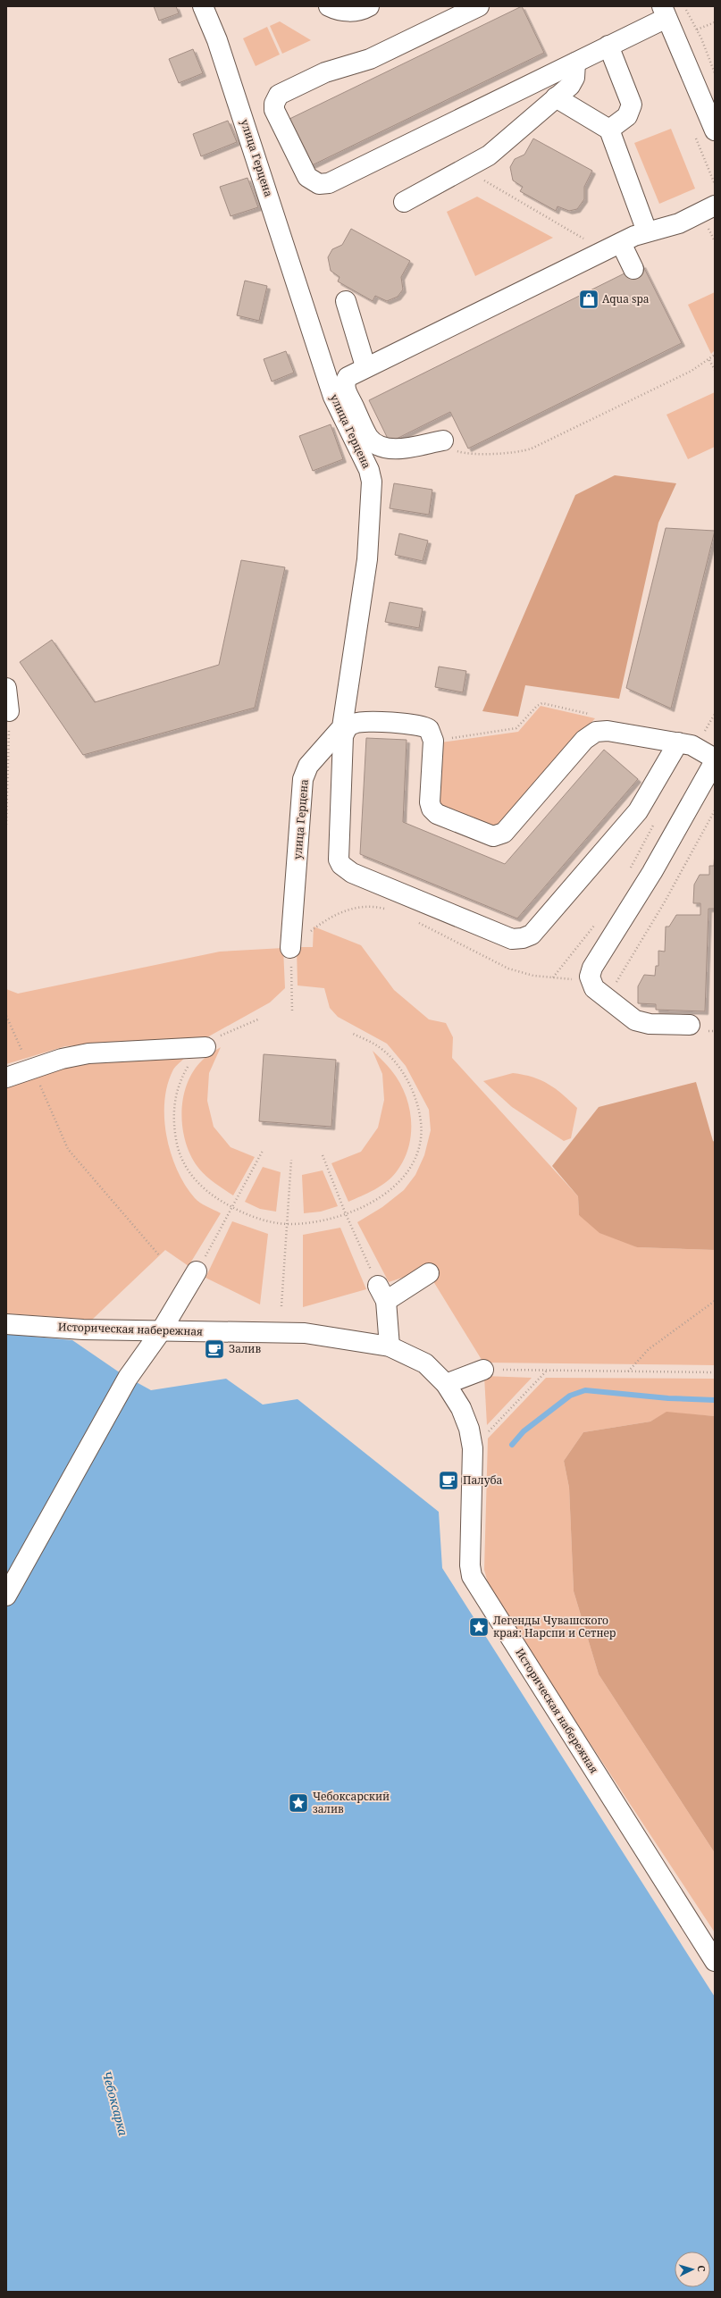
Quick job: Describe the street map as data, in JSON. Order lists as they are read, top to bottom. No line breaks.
{"streets":{"street":["улица Герцена","Историческая набережная"]},"water":["Чебоксарка"],"places":{"shop":["Aqua spa"],"cafe":["Залив","Палуба"],"place":["Легенды Чувашского края: Нарспи и Сетнер","Чебоксарский залив"]},"north":"right"}
